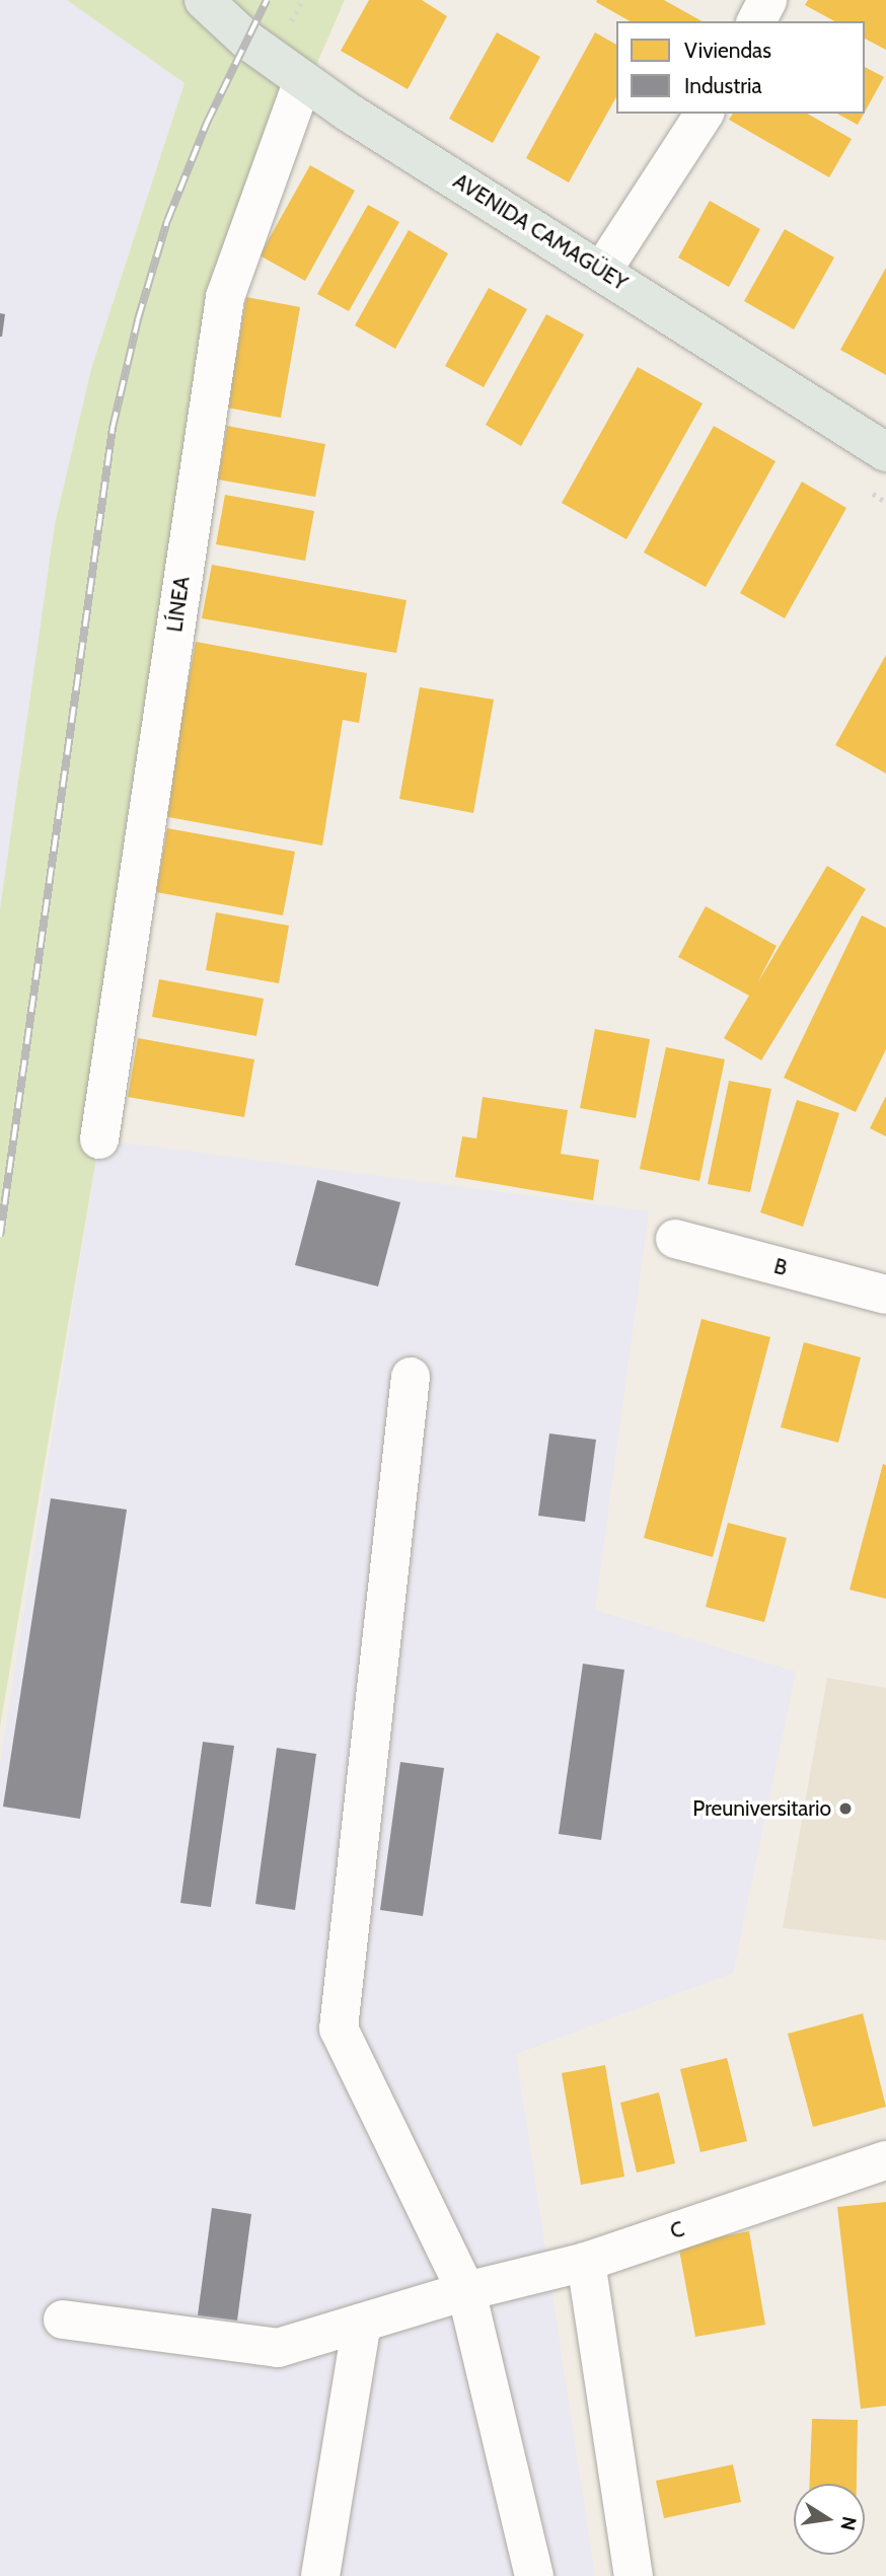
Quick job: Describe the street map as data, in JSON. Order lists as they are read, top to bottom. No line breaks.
{"streets":{"main road":["AVENIDA CAMAGÜEY"],"street":["LÍNEA","B","C"]},"crossings":[["AVENIDA CAMAGÜEY","LÍNEA"]],"places":["Preuniversitario"],"legend":["Viviendas","Industria"],"north":"right"}
